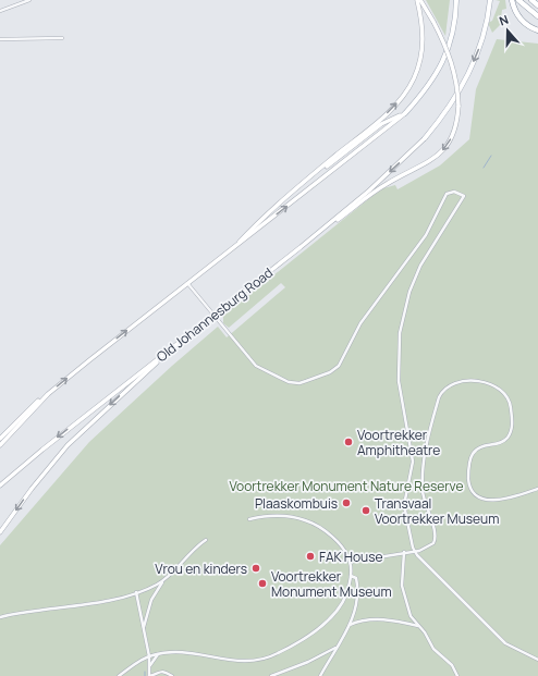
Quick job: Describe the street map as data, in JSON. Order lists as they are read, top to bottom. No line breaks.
{"streets":{"main road":["Old Johannesburg Road"]},"parks":["Voortrekker Monument Nature Reserve"],"places":["Voortrekker Amphitheatre","Plaaskombuis","Transvaal Voortrekker Museum","FAK House","Vrou en kinders","Voortrekker Monument Museum"],"north":"top"}
